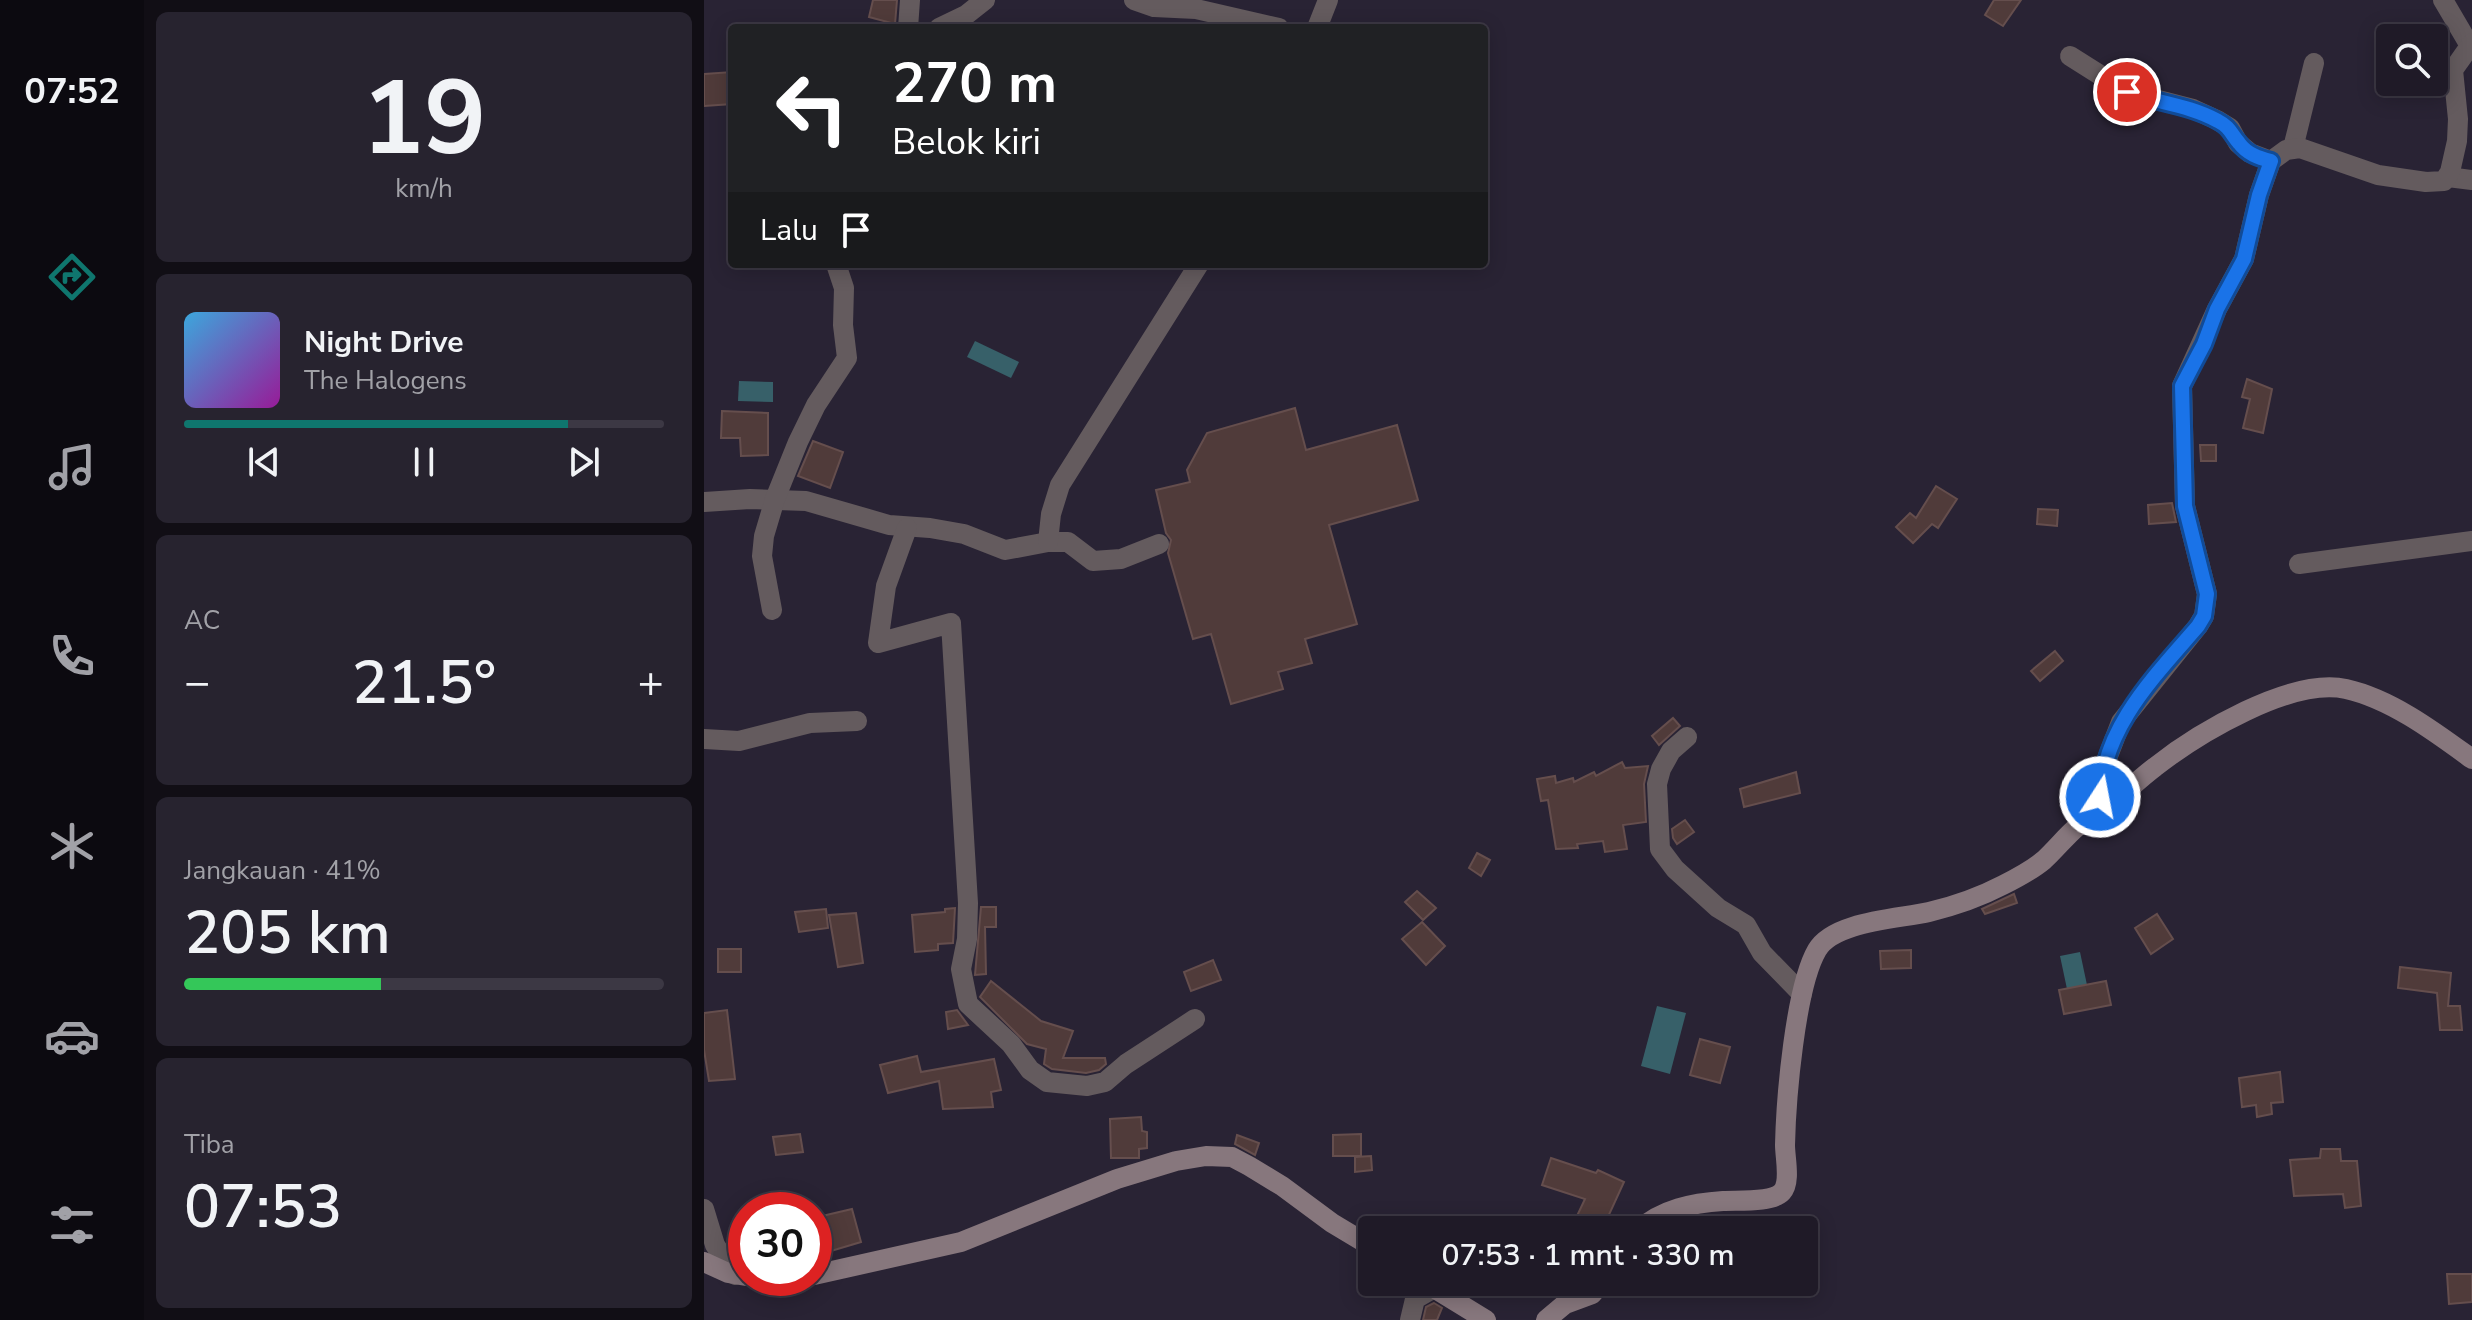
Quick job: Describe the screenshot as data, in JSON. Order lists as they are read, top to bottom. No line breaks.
{"page":{"tabs":"07:52","tile":[["19","km/h"],"AC",["Jangkauan · 41%","205 km"],["Tiba","07:53"]],"turn":["270 m","Belok kiri"],"then":"Lalu","song":["Night Drive","The Halogens"],"heat":["−","21.5°","+"],"limit":"30","trip":"07:53 · 1 mnt · 330 m"}}
